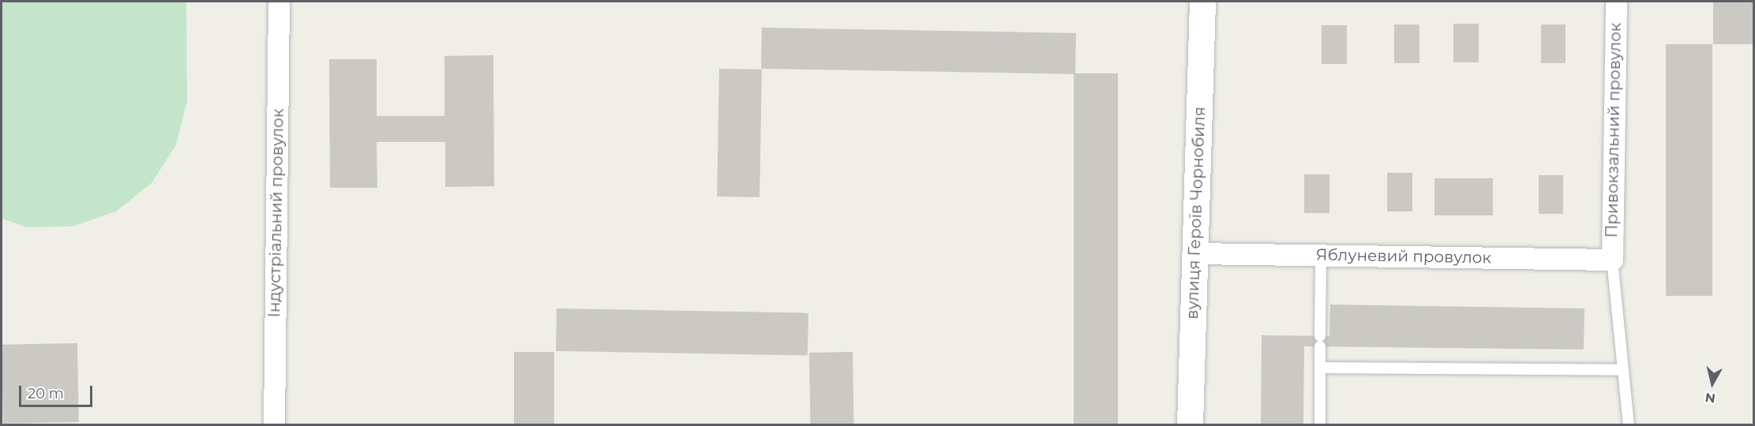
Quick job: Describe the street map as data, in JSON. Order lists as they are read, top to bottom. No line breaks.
{"streets":{"street":["Привокзальний провулок","Індустріальний провулок","вулиця Героїв Чорнобиля","Яблуневий провулок"]},"crossings":[["Привокзальний провулок","Яблуневий провулок"],["вулиця Героїв Чорнобиля","Яблуневий провулок"]],"scale_bar":"20 m","north":"bottom"}
